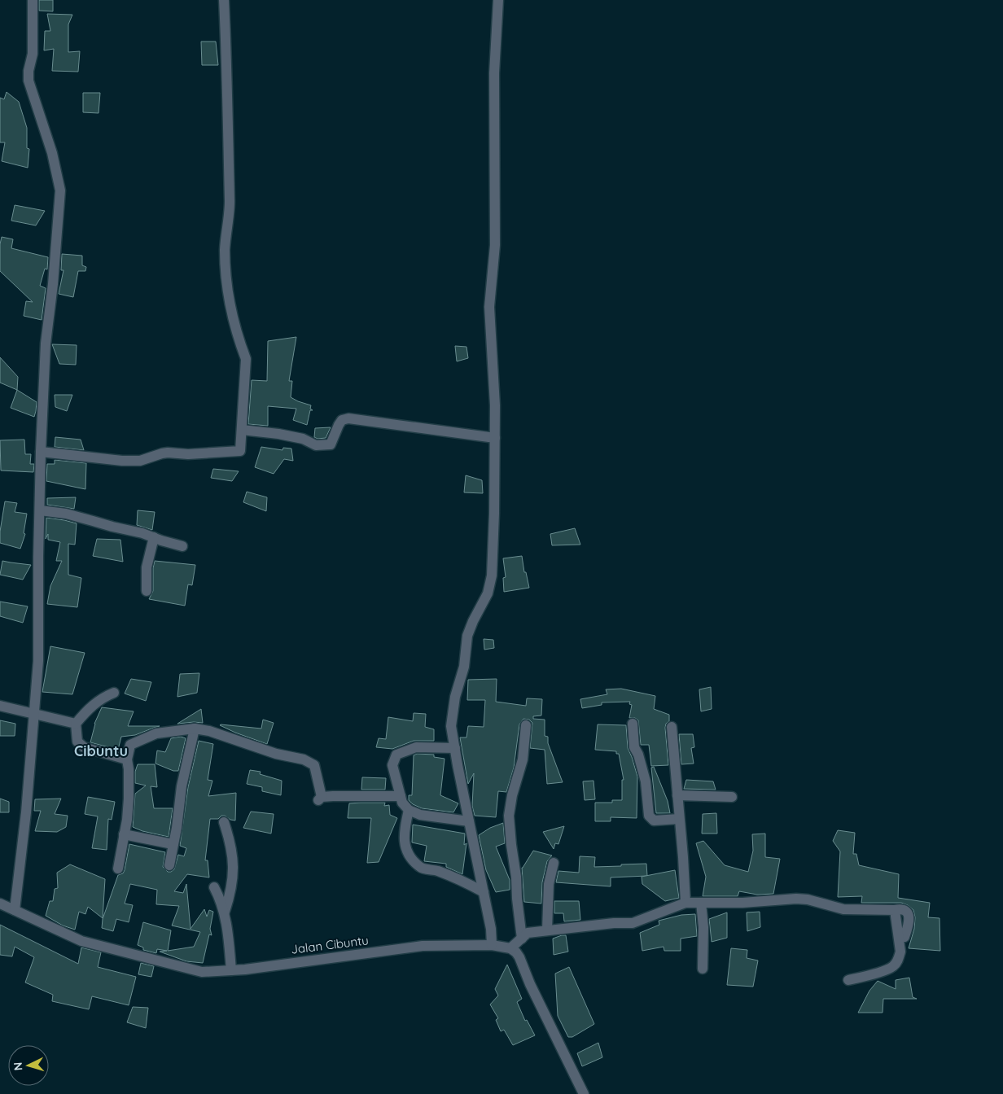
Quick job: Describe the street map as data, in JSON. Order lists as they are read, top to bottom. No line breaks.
{"streets":{"street":["Jalan Cibuntu"]},"districts":["Cibuntu"],"north":"left"}
